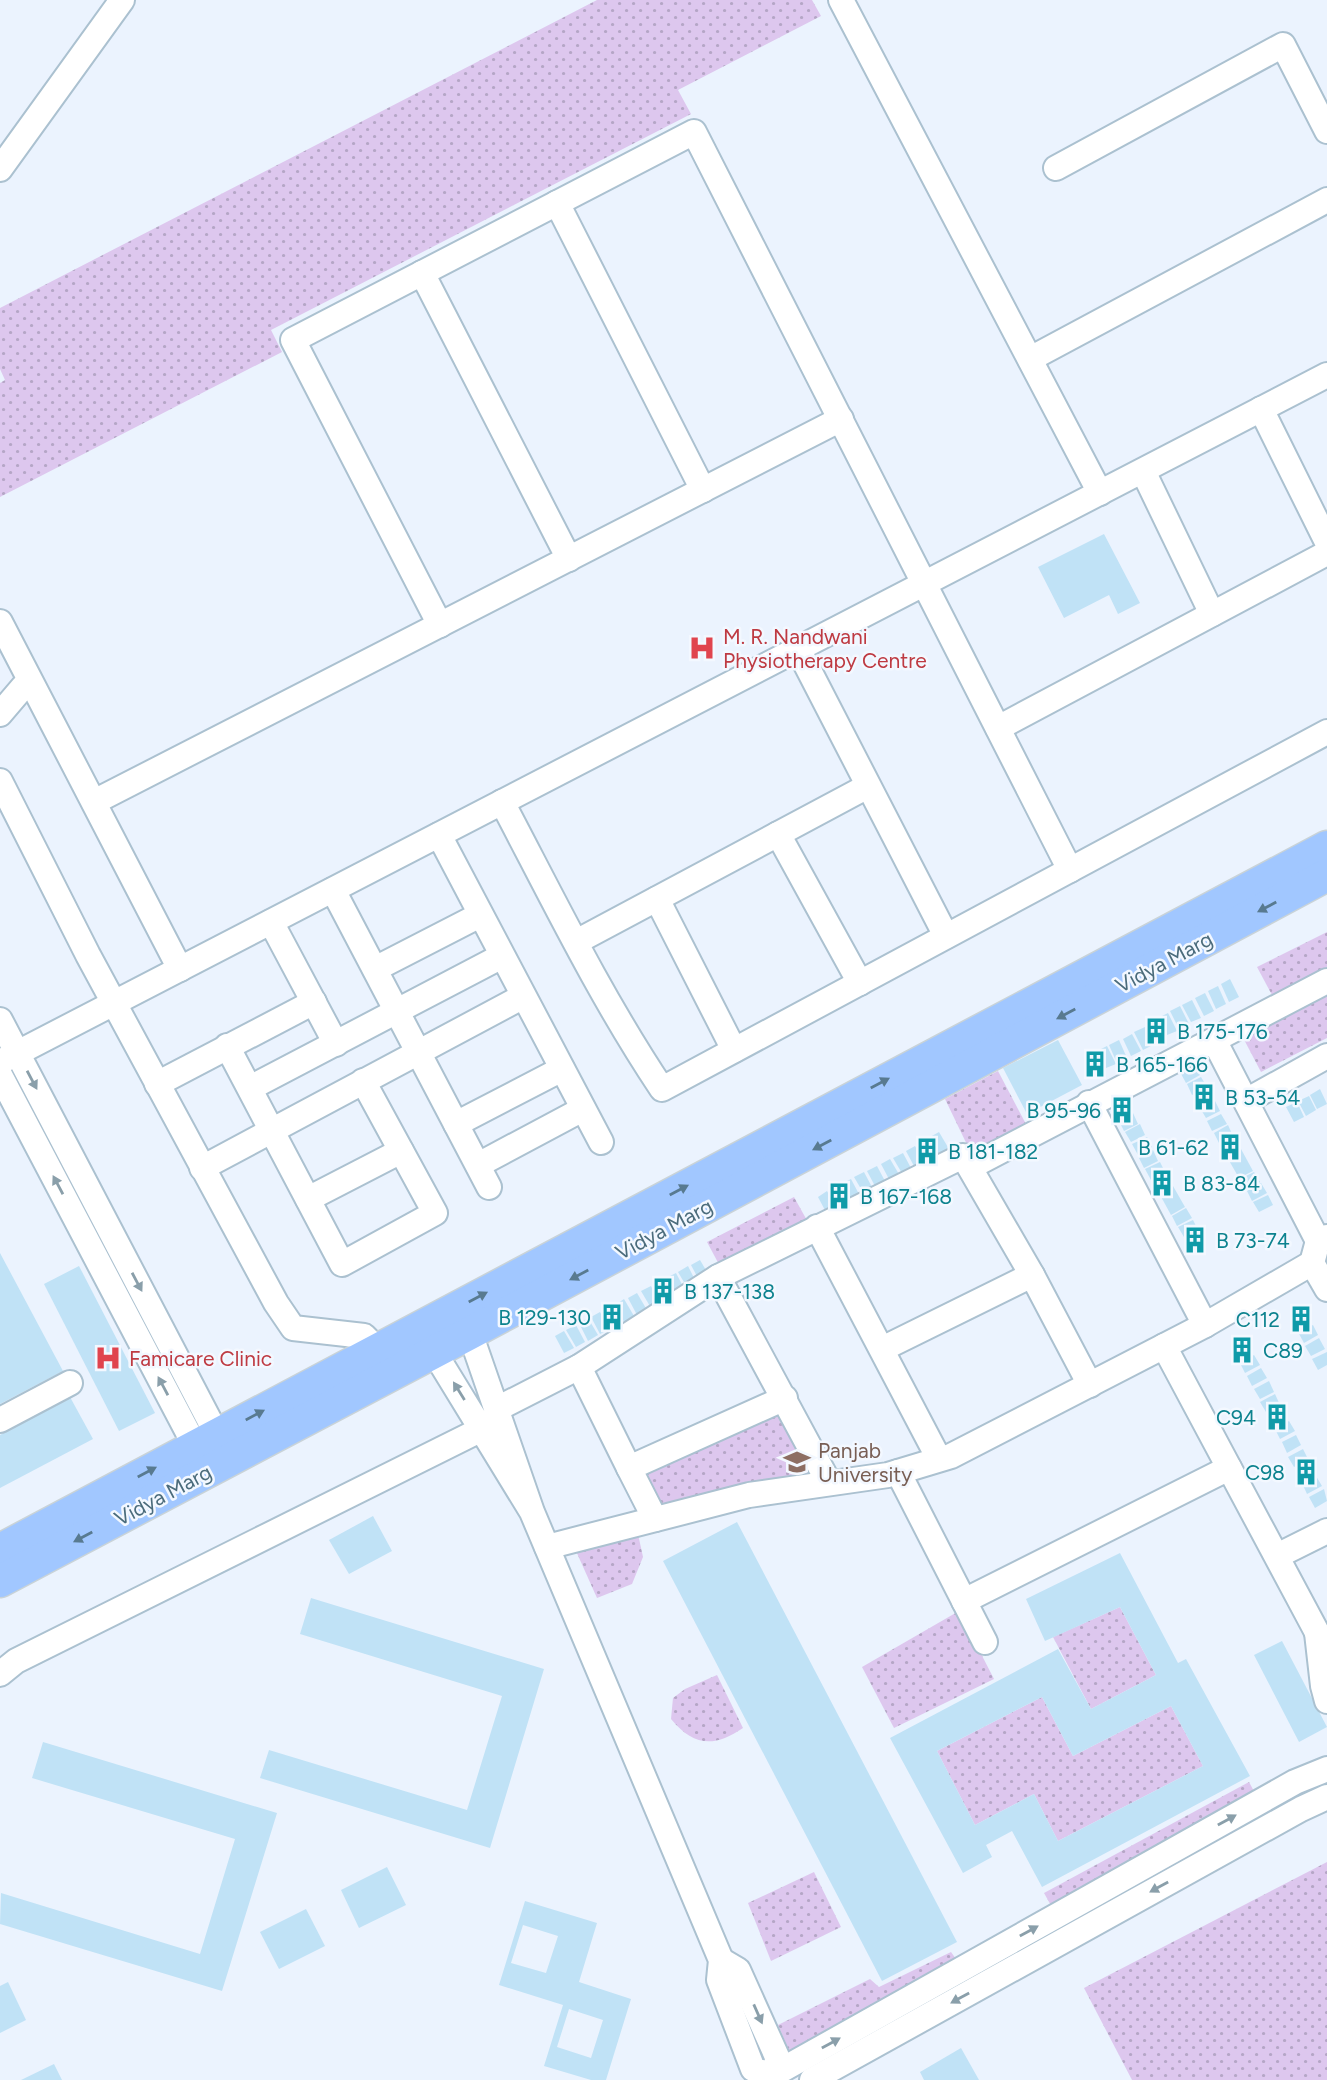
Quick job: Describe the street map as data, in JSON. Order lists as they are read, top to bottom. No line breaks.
{"streets":{"main road":["Vidya Marg"]},"places":{"hospital":["M. R. Nandwani Physiotherapy Centre","Famicare Clinic"],"building":["B 175-176","B 165-166","B 53-54","B 95-96","B 61-62","B 181-182","B 83-84","B 167-168","B 73-74","B 137-138","B 129-130","C112","C89","C94","C98"],"school or university":["Panjab University"]}}
